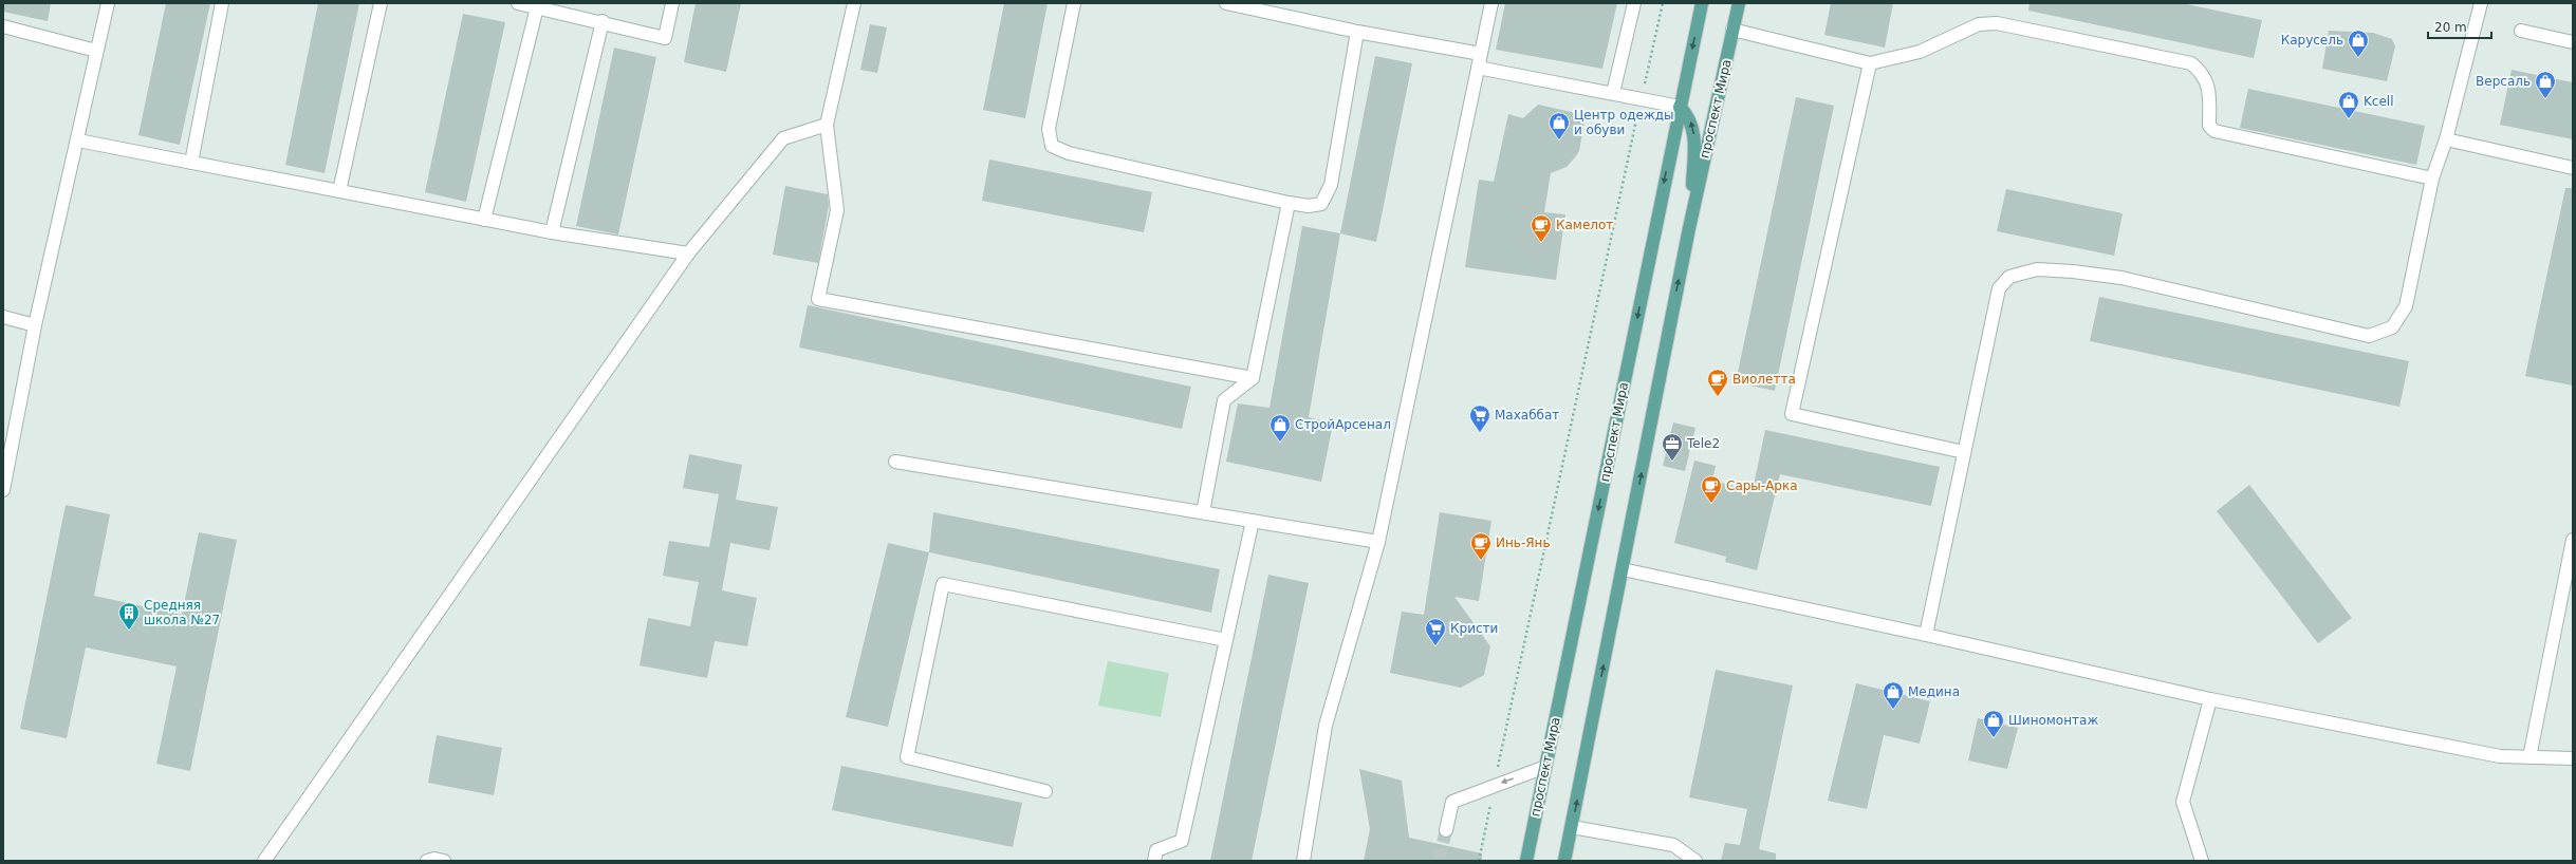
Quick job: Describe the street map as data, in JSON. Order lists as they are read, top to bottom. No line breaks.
{"streets":{"main road":["проспект Мира"]},"places":{"shop":["Карусель","Версаль","Kcell","Центр одежды и обуви","СтройАрсенал","Медина","Шиномонтаж"],"cafe":["Камелот","Виолетта","Сары-Арка","Инь-Янь"],"supermarket":["Махаббат","Кристи"],"office":["Tele2"],"building":["Средняя школа №27"]},"scale_bar":"20 m"}
